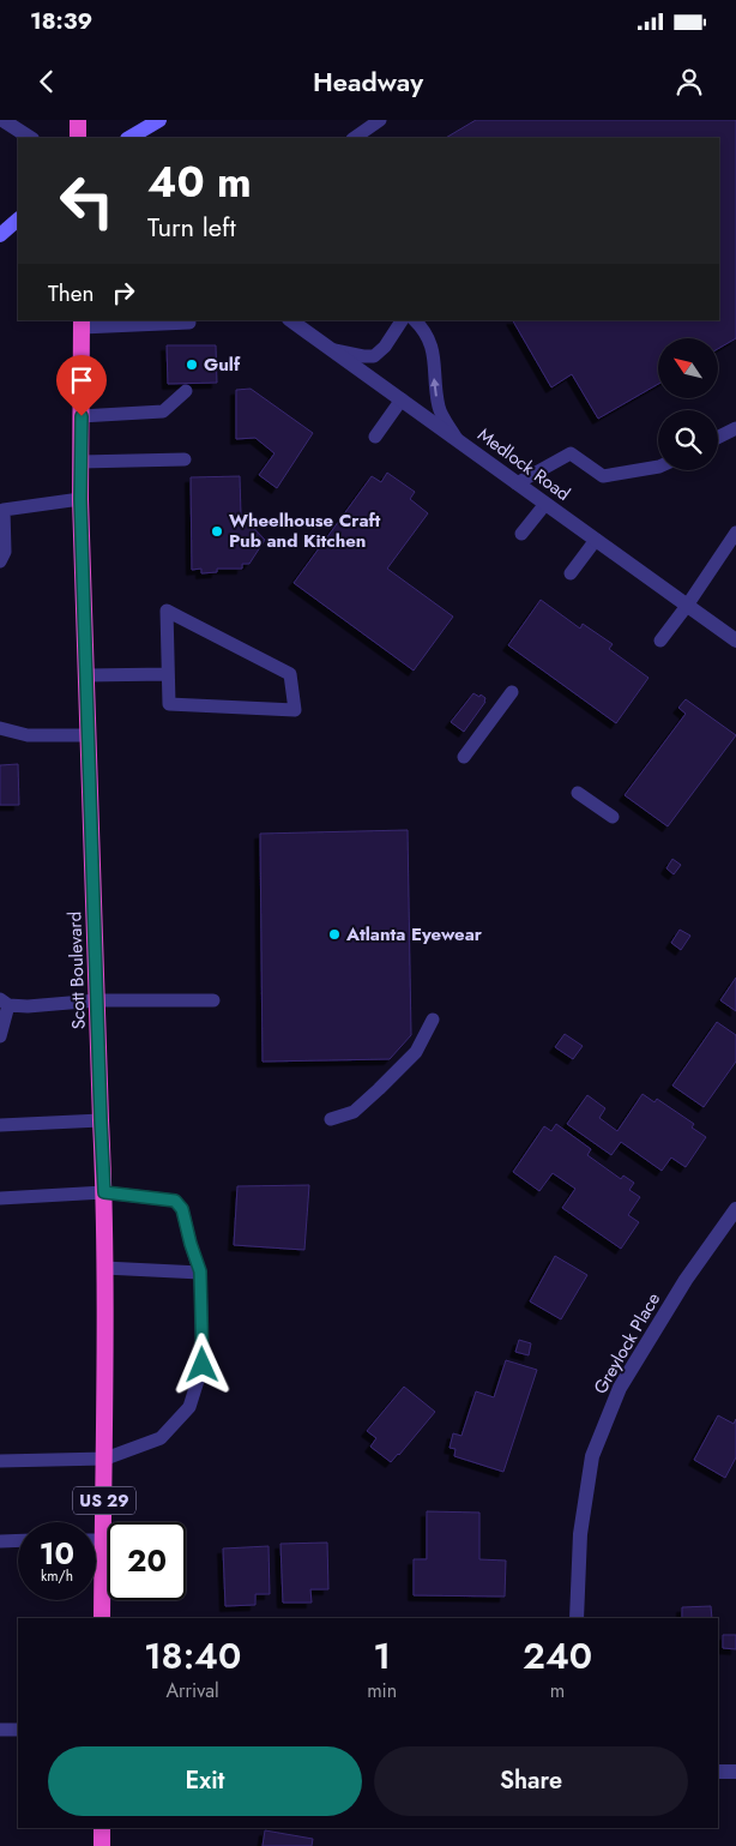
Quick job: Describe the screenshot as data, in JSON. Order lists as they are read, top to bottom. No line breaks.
{"streets":{"highway":["Scott Boulevard","US 29"],"street":["Medlock Road","Greylock Place"]},"places":["Gulf","Wheelhouse Craft Pub and Kitchen","Atlanta Eyewear"],"north":"top left","page":{"status":"18:39","header":"Headway","turn":["40 m","Turn left"],"then":"Then","speed":"10 km/h","limit":"20","eta":["18:40","Arrival","1","min","240","m"],"buttons":["Exit","Share"]}}
